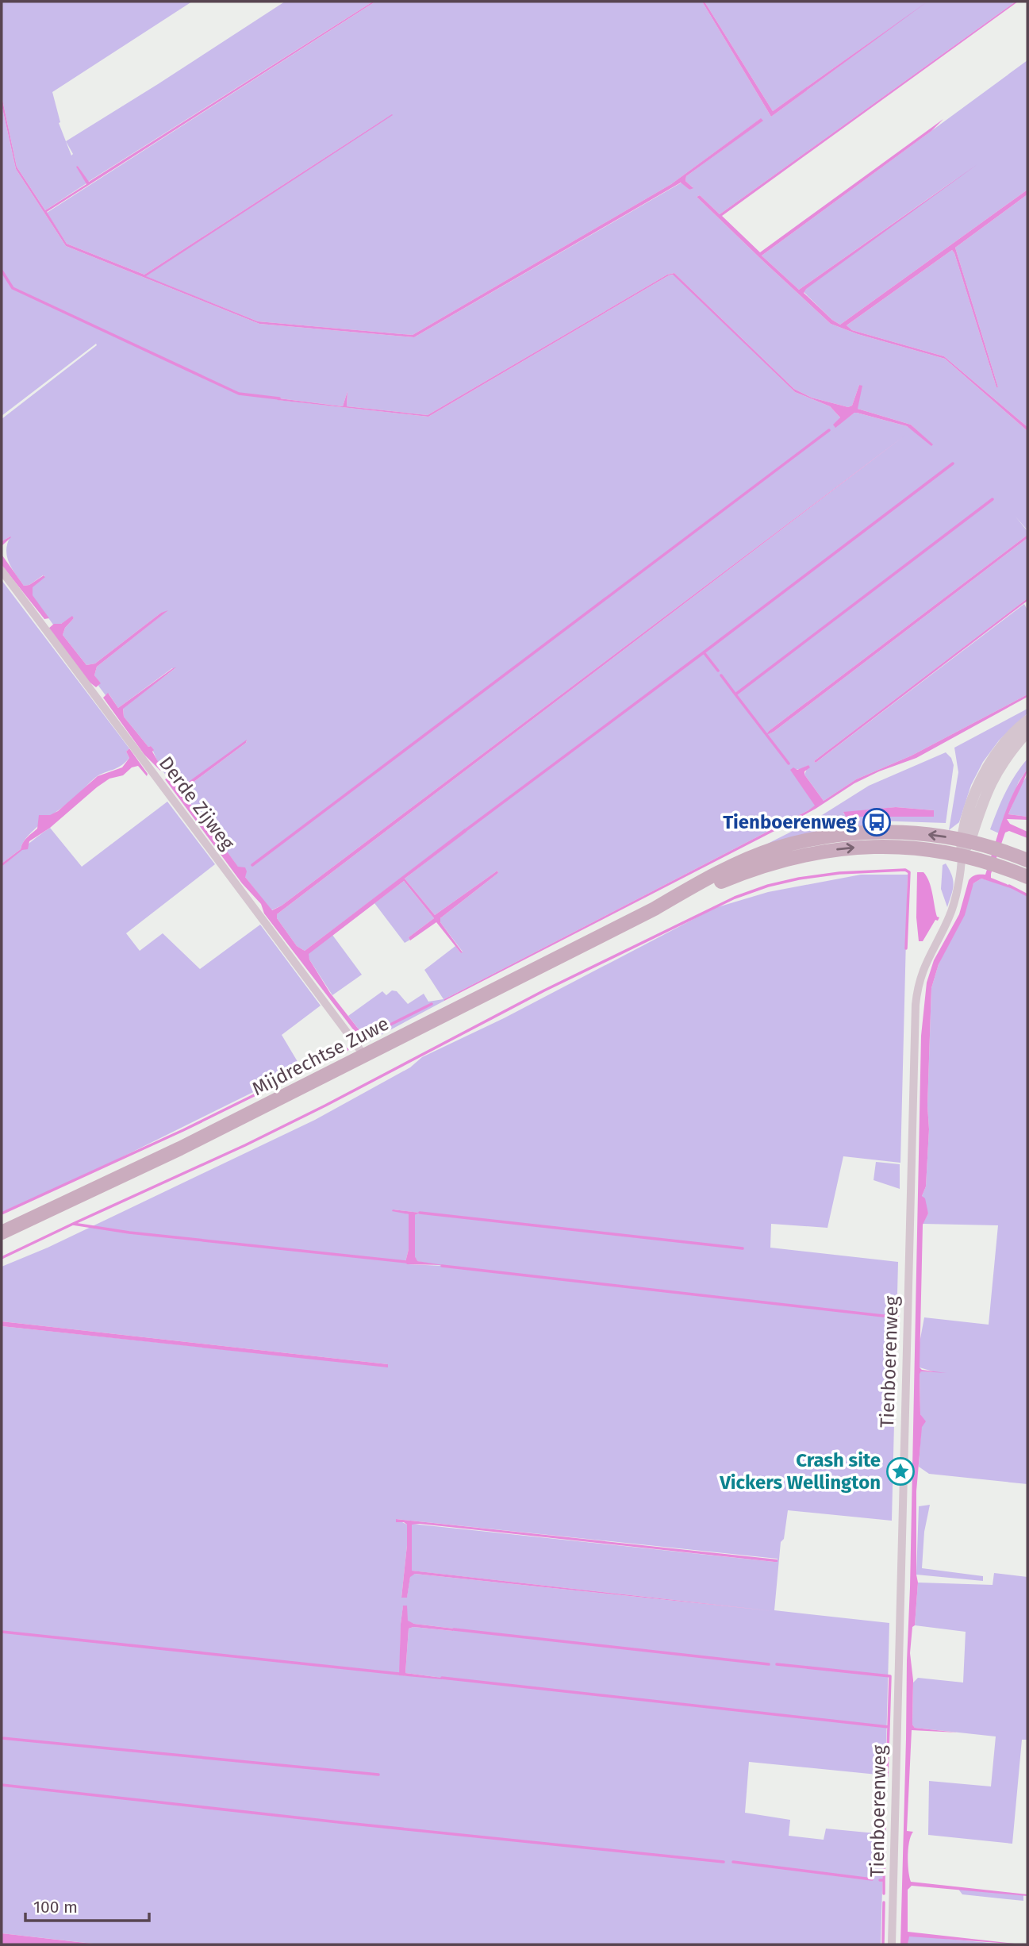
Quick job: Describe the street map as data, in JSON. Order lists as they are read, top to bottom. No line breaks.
{"streets":{"main road":["Mijdrechtse Zuwe"],"street":["Derde Zijweg","Tienboerenweg"]},"crossings":[["Derde Zijweg","Mijdrechtse Zuwe"],["Mijdrechtse Zuwe","Tienboerenweg"]],"places":{"bus stop":["Tienboerenweg"],"place":["Crash site Vickers Wellington"]},"scale_bar":"100 m"}
